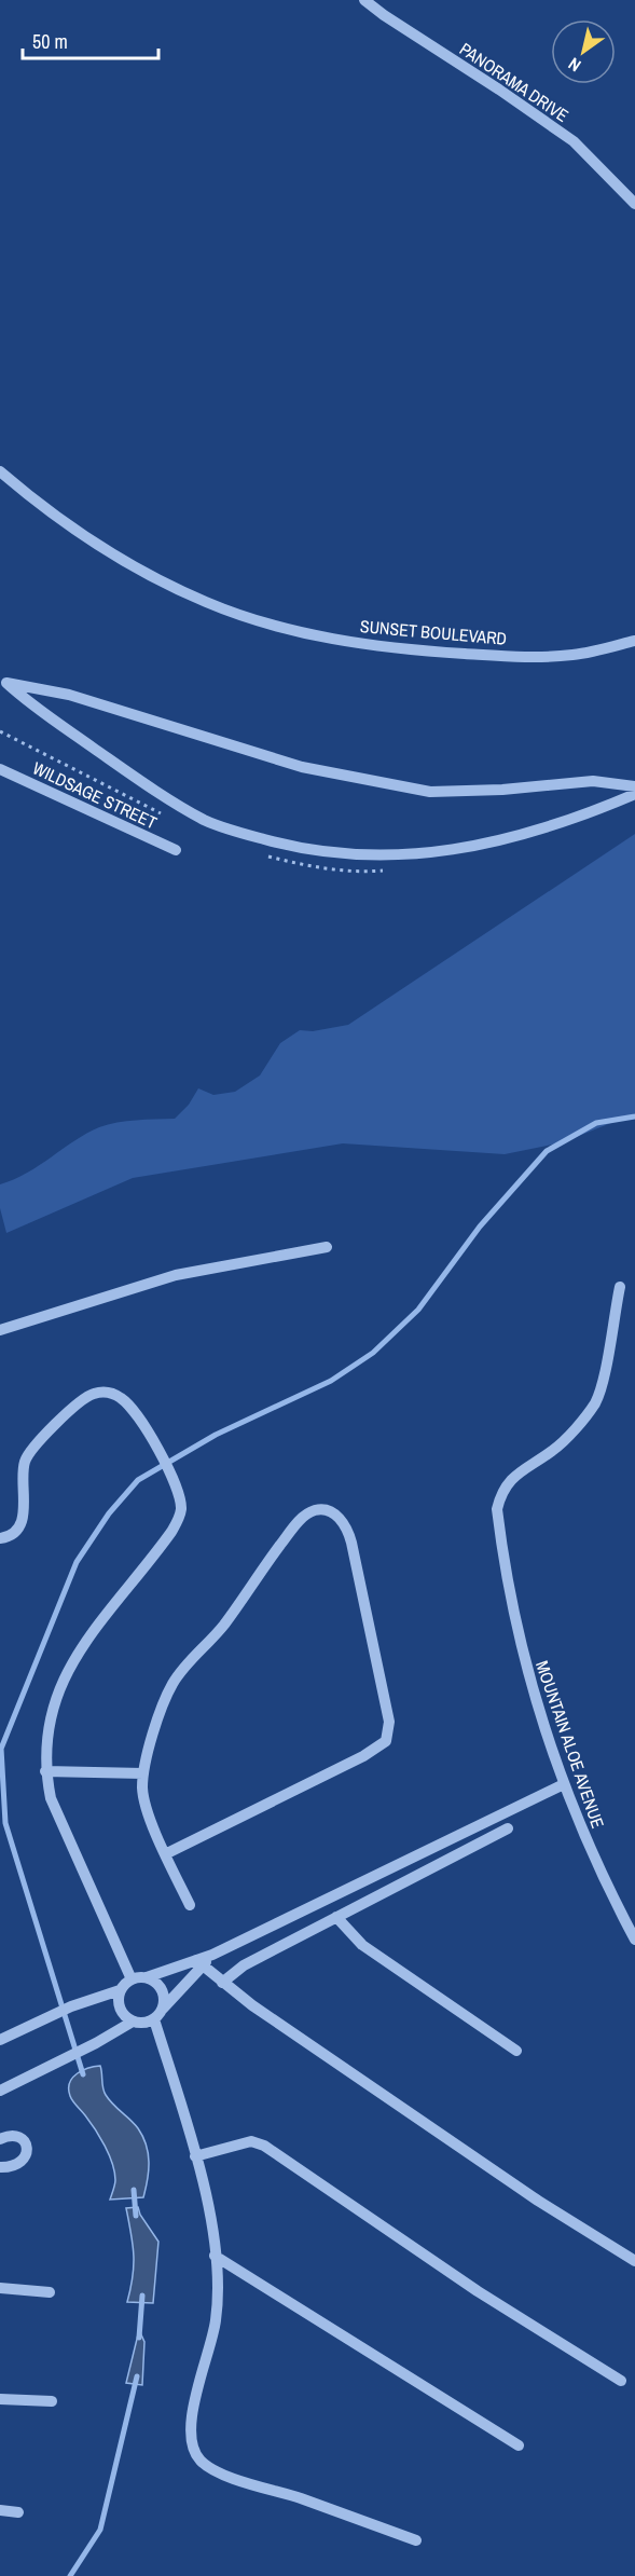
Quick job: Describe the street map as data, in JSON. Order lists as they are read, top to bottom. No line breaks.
{"streets":{"street":["PANORAMA DRIVE","SUNSET BOULEVARD","WILDSAGE STREET","MOUNTAIN ALOE AVENUE"]},"scale_bar":"50 m","north":"bottom left"}
